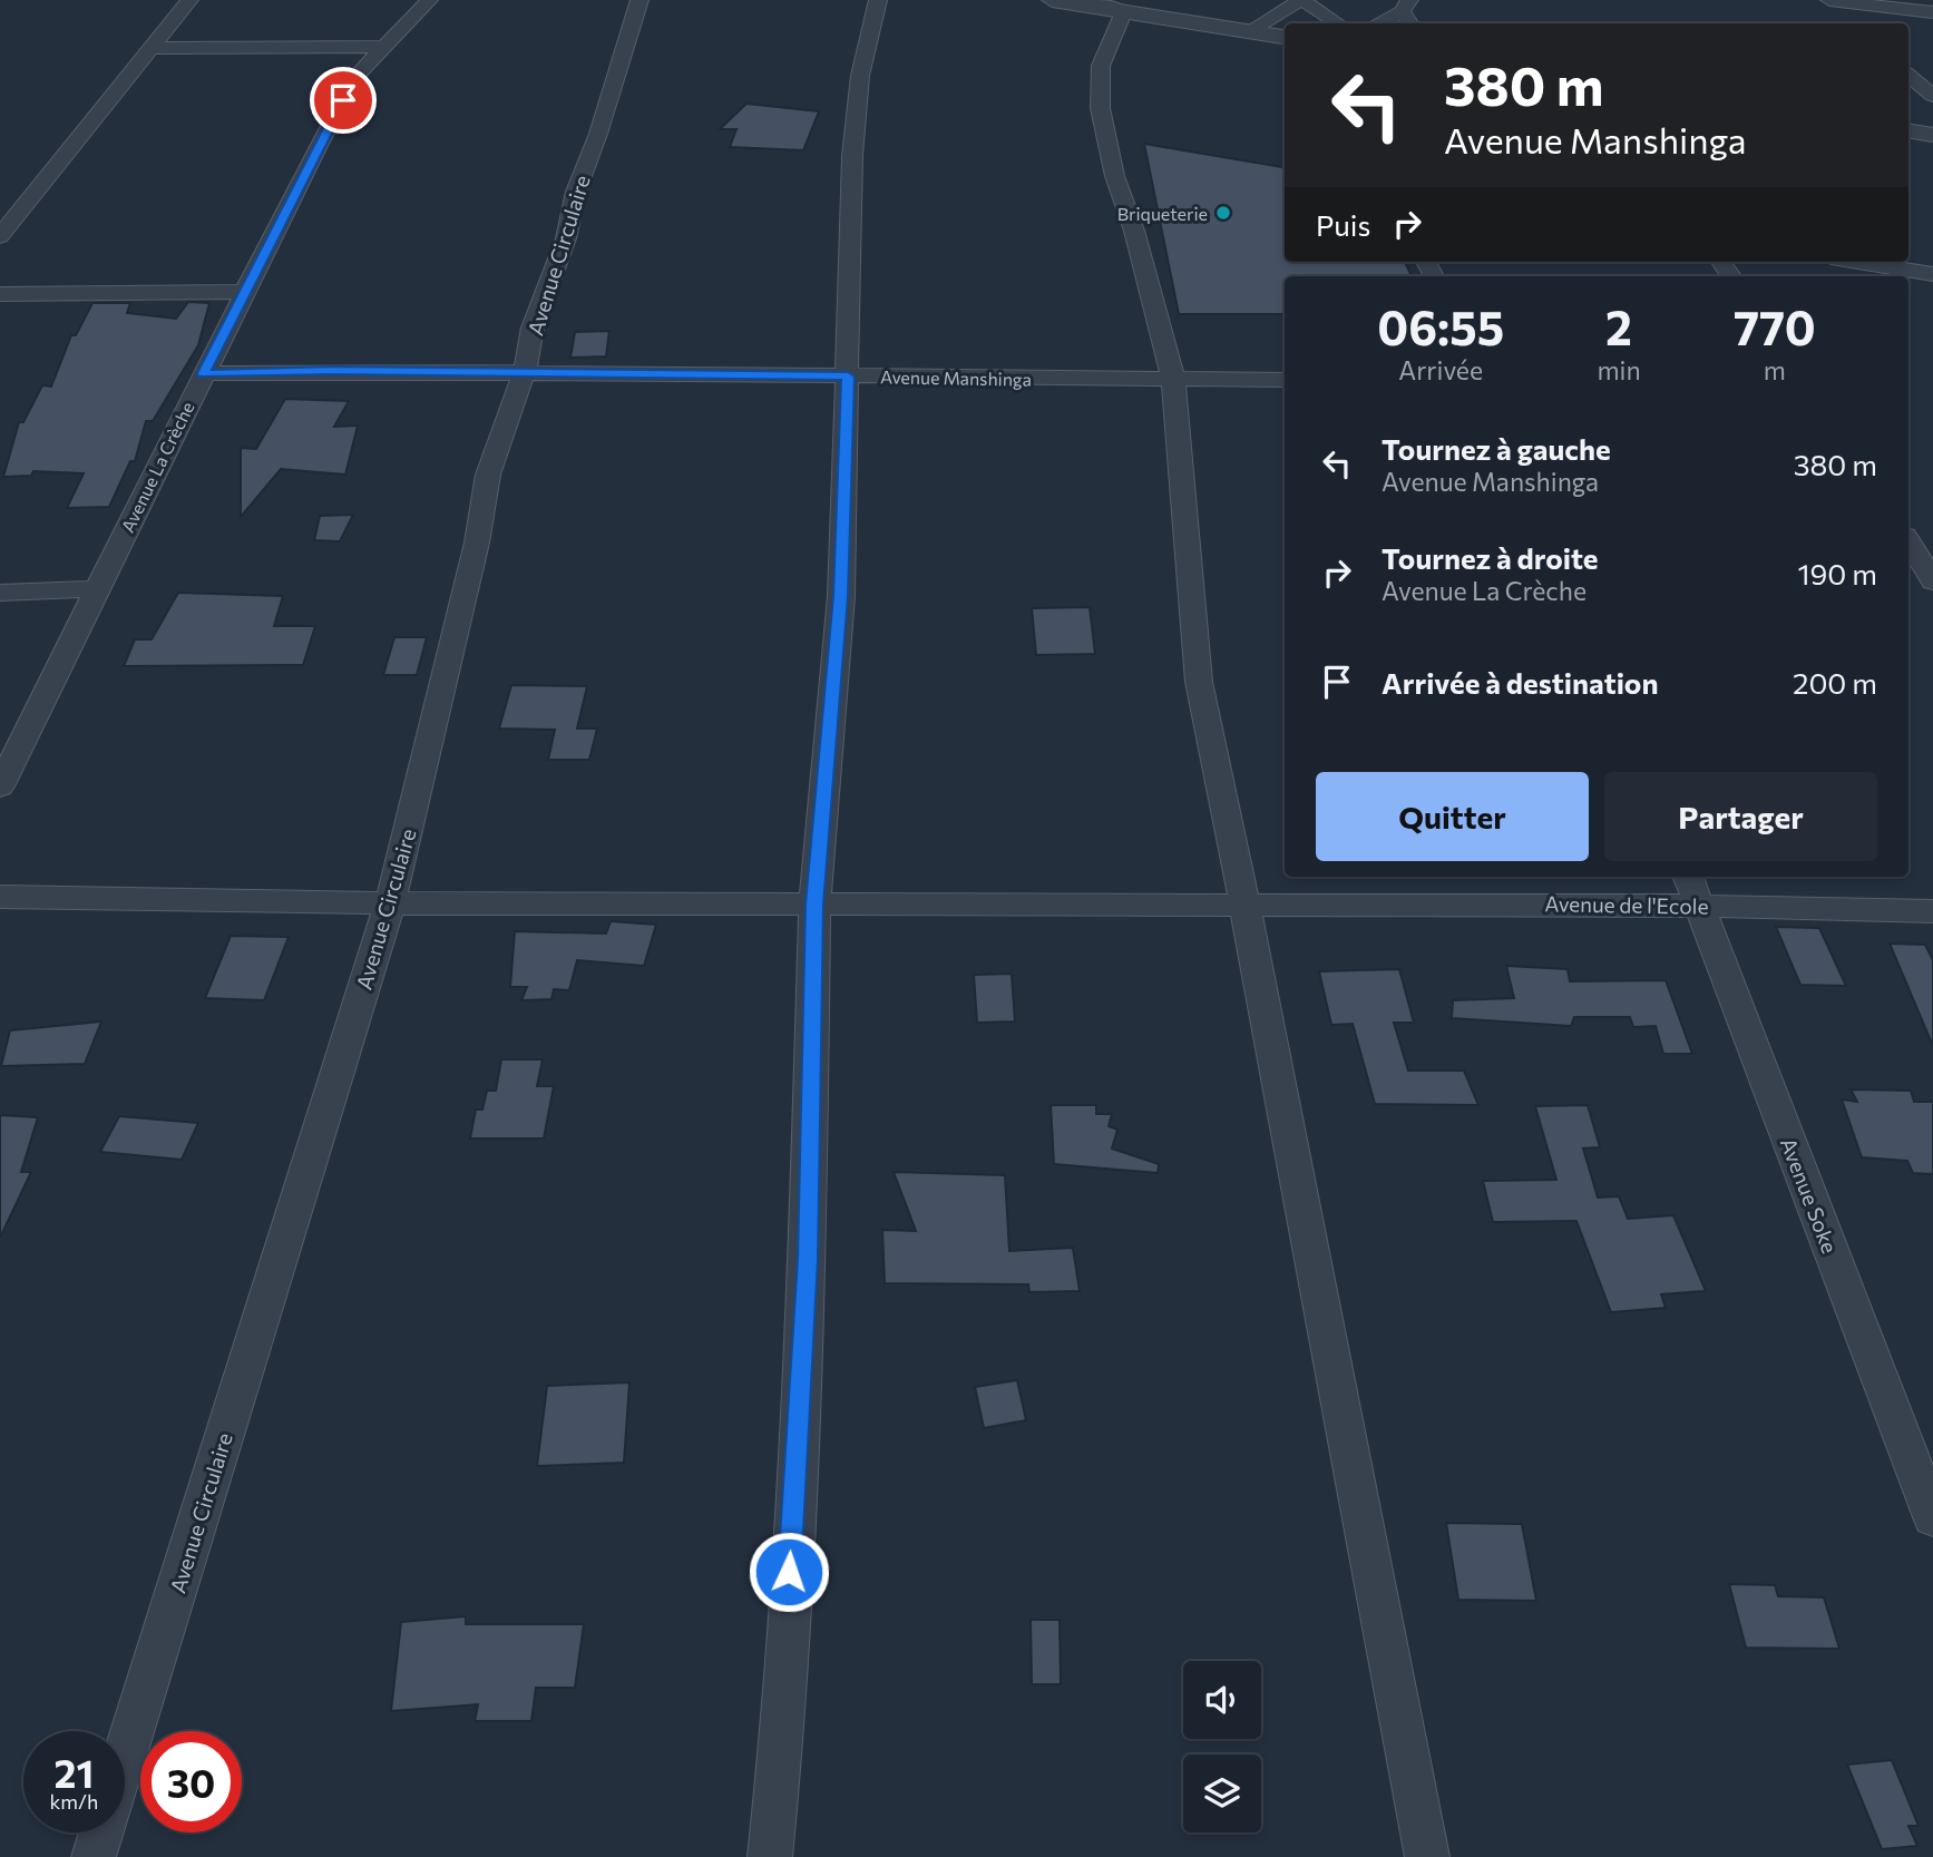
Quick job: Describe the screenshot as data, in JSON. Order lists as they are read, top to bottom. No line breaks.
{"streets":{"street":["Avenue Circulaire","Avenue Manshinga","Avenue La Crèche","Avenue de l'Ecole","Avenue Soke"]},"crossings":[["Avenue Circulaire","Avenue Manshinga"],["Avenue Circulaire","Avenue de l'Ecole"],["Avenue Manshinga","Avenue La Crèche"],["Avenue de l'Ecole","Avenue Soke"]],"places":["Briqueterie"],"page":{"turn":["380 m","Avenue Manshinga"],"then":"Puis","eta":["06:55","Arrivée","2","min","770","m"],"list":[{"name":"Tournez à gauche","note":"Avenue Manshinga","value":"380 m"},{"name":"Tournez à droite","note":"Avenue La Crèche","value":"190 m"},{"name":"Arrivée à destination","value":"200 m"}],"buttons":["Quitter","Partager"],"speed":"21 km/h","limit":"30"}}
